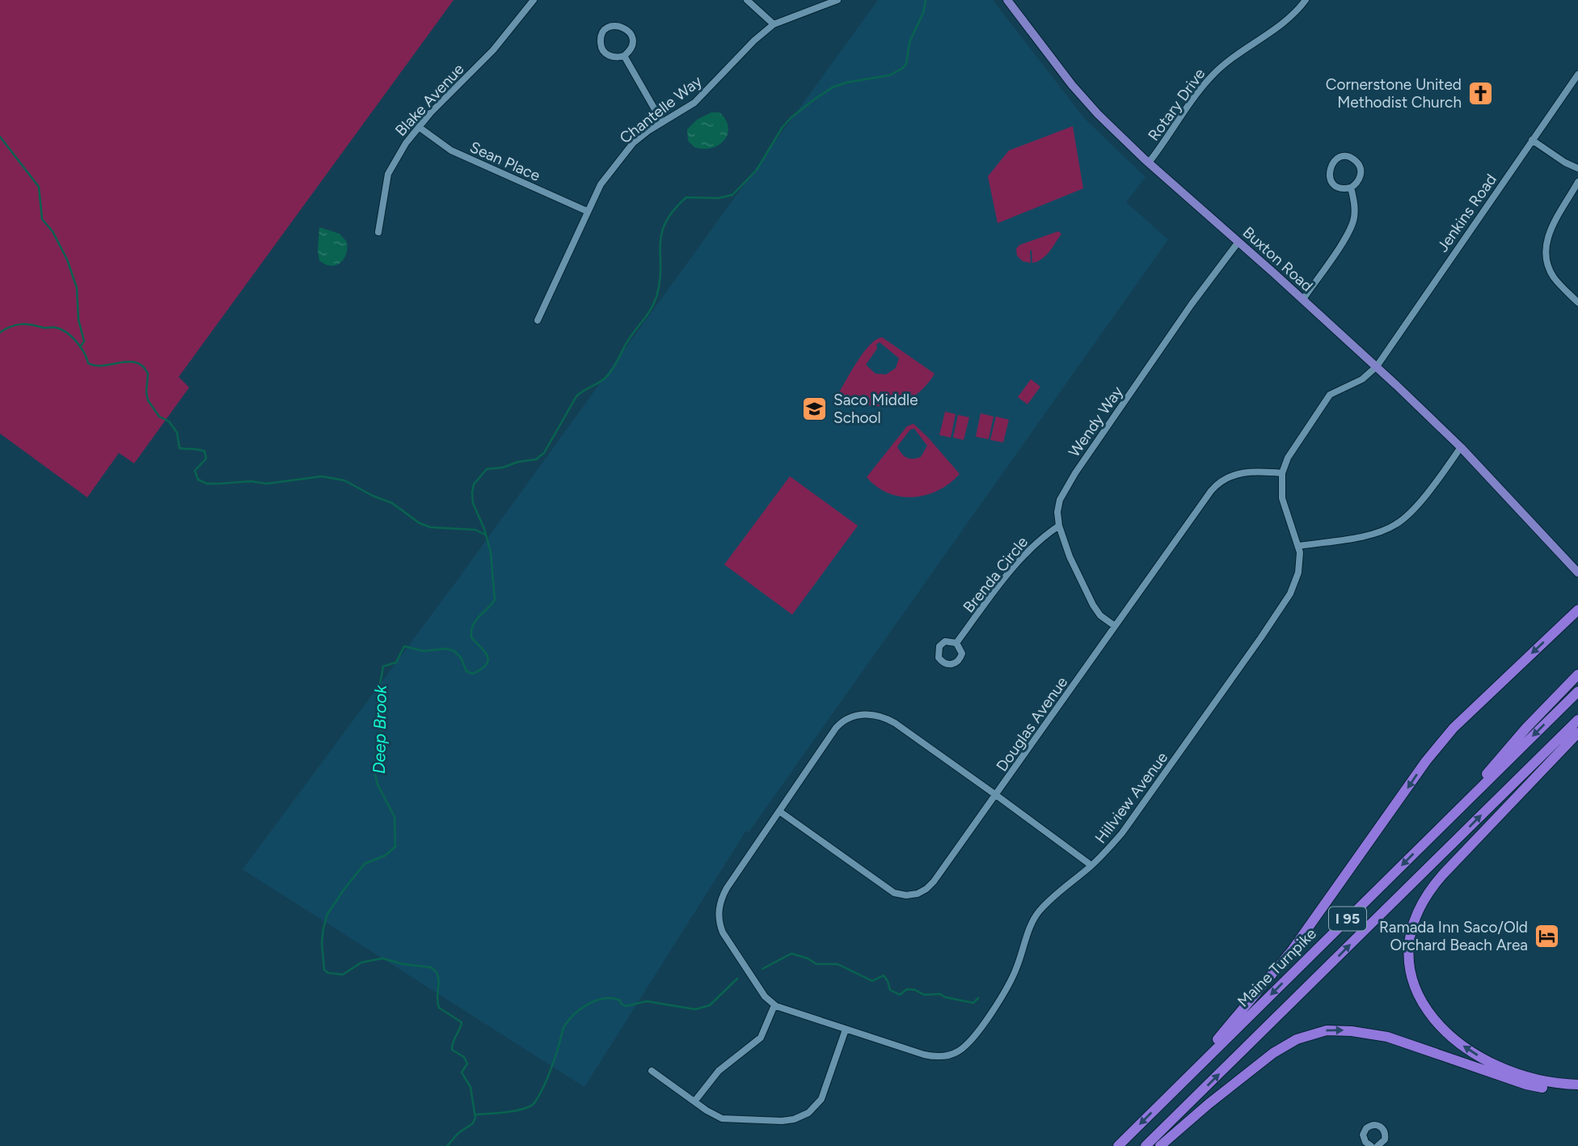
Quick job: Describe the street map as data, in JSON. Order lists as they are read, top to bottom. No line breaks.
{"streets":{"highway":["I 95","Maine Turnpike"],"main road":["Buxton Road"],"street":["Blake Avenue","Rotary Drive","Chantelle Way","Sean Place","Jenkins Road","Wendy Way","Brenda Circle","Douglas Avenue","Hillview Avenue"]},"crossings":[["Blake Avenue","Sean Place"],["Rotary Drive","Buxton Road"],["Chantelle Way","Sean Place"],["Jenkins Road","Buxton Road"],["Jenkins Road","Hillview Avenue"],["Buxton Road","Wendy Way"],["Buxton Road","Hillview Avenue"],["Wendy Way","Brenda Circle"],["Wendy Way","Douglas Avenue"],["Douglas Avenue","Hillview Avenue"]],"water":["Deep Brook"],"places":{"church":["Cornerstone United Methodist Church"],"school or university":["Saco Middle School"],"hotel":["Ramada Inn Saco/Old Orchard Beach Area"]}}
